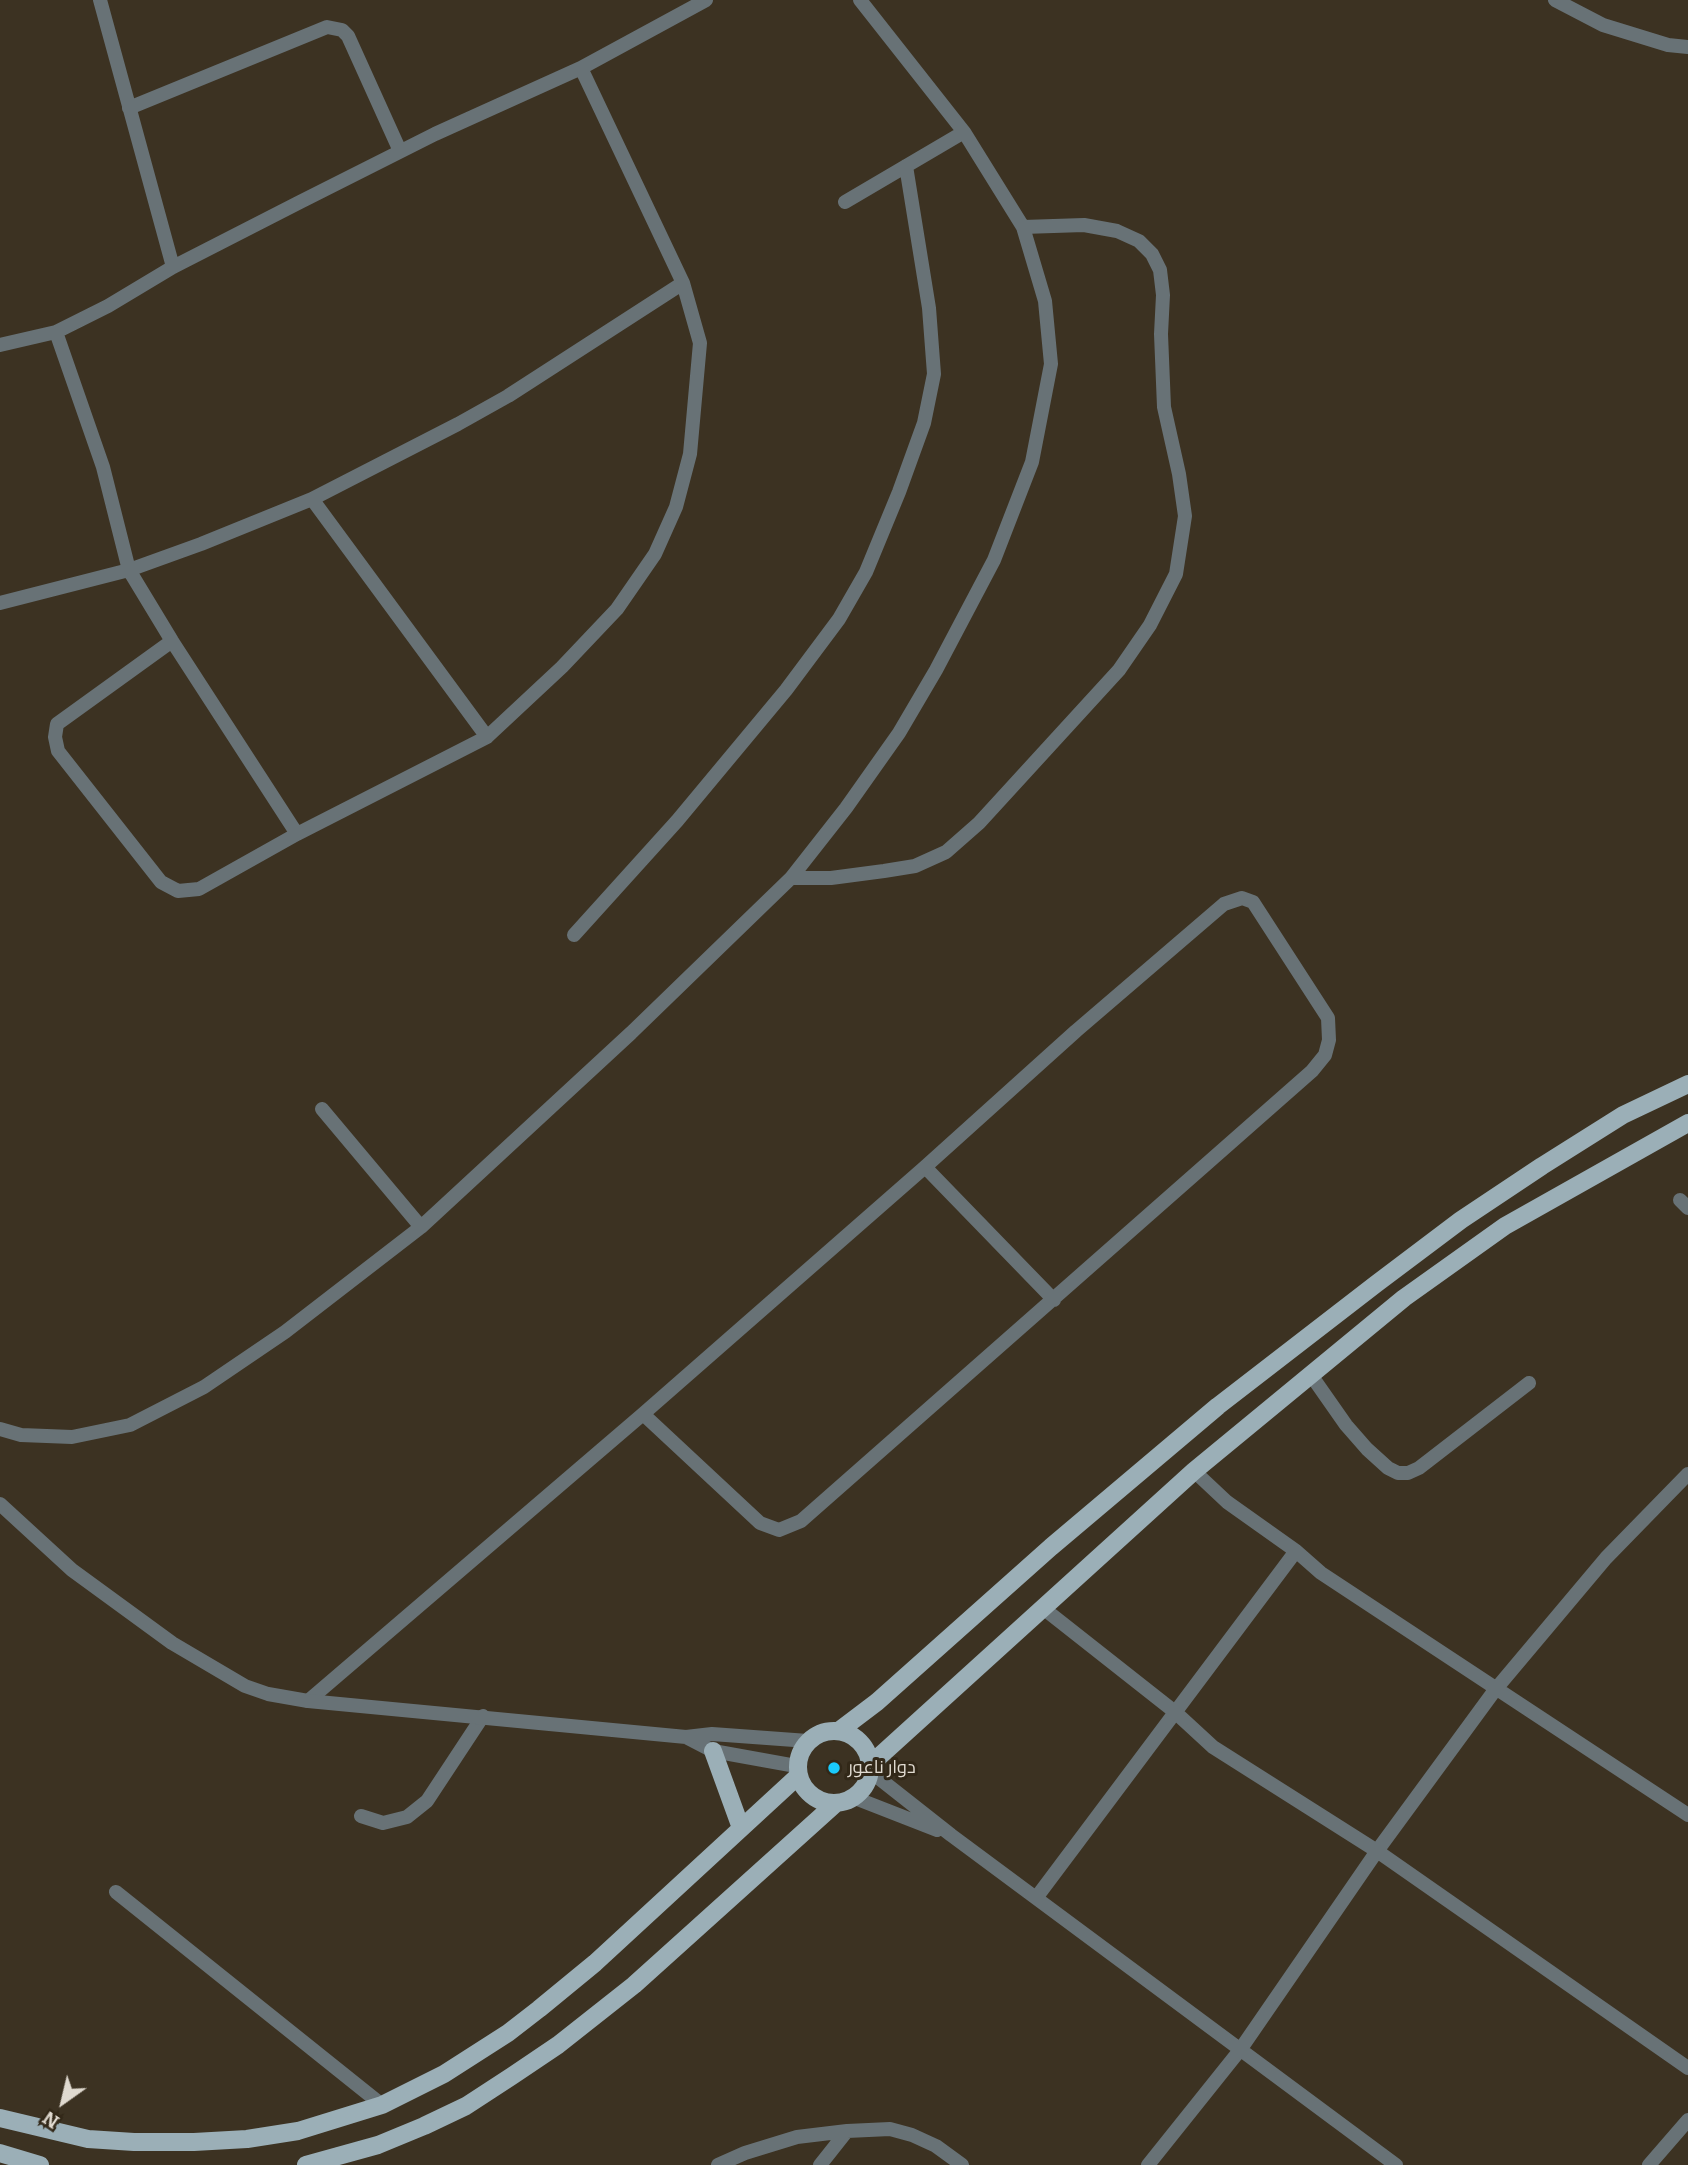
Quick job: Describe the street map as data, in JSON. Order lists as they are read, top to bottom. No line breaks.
{"places":["دوار ناعور"],"north":"bottom left"}
